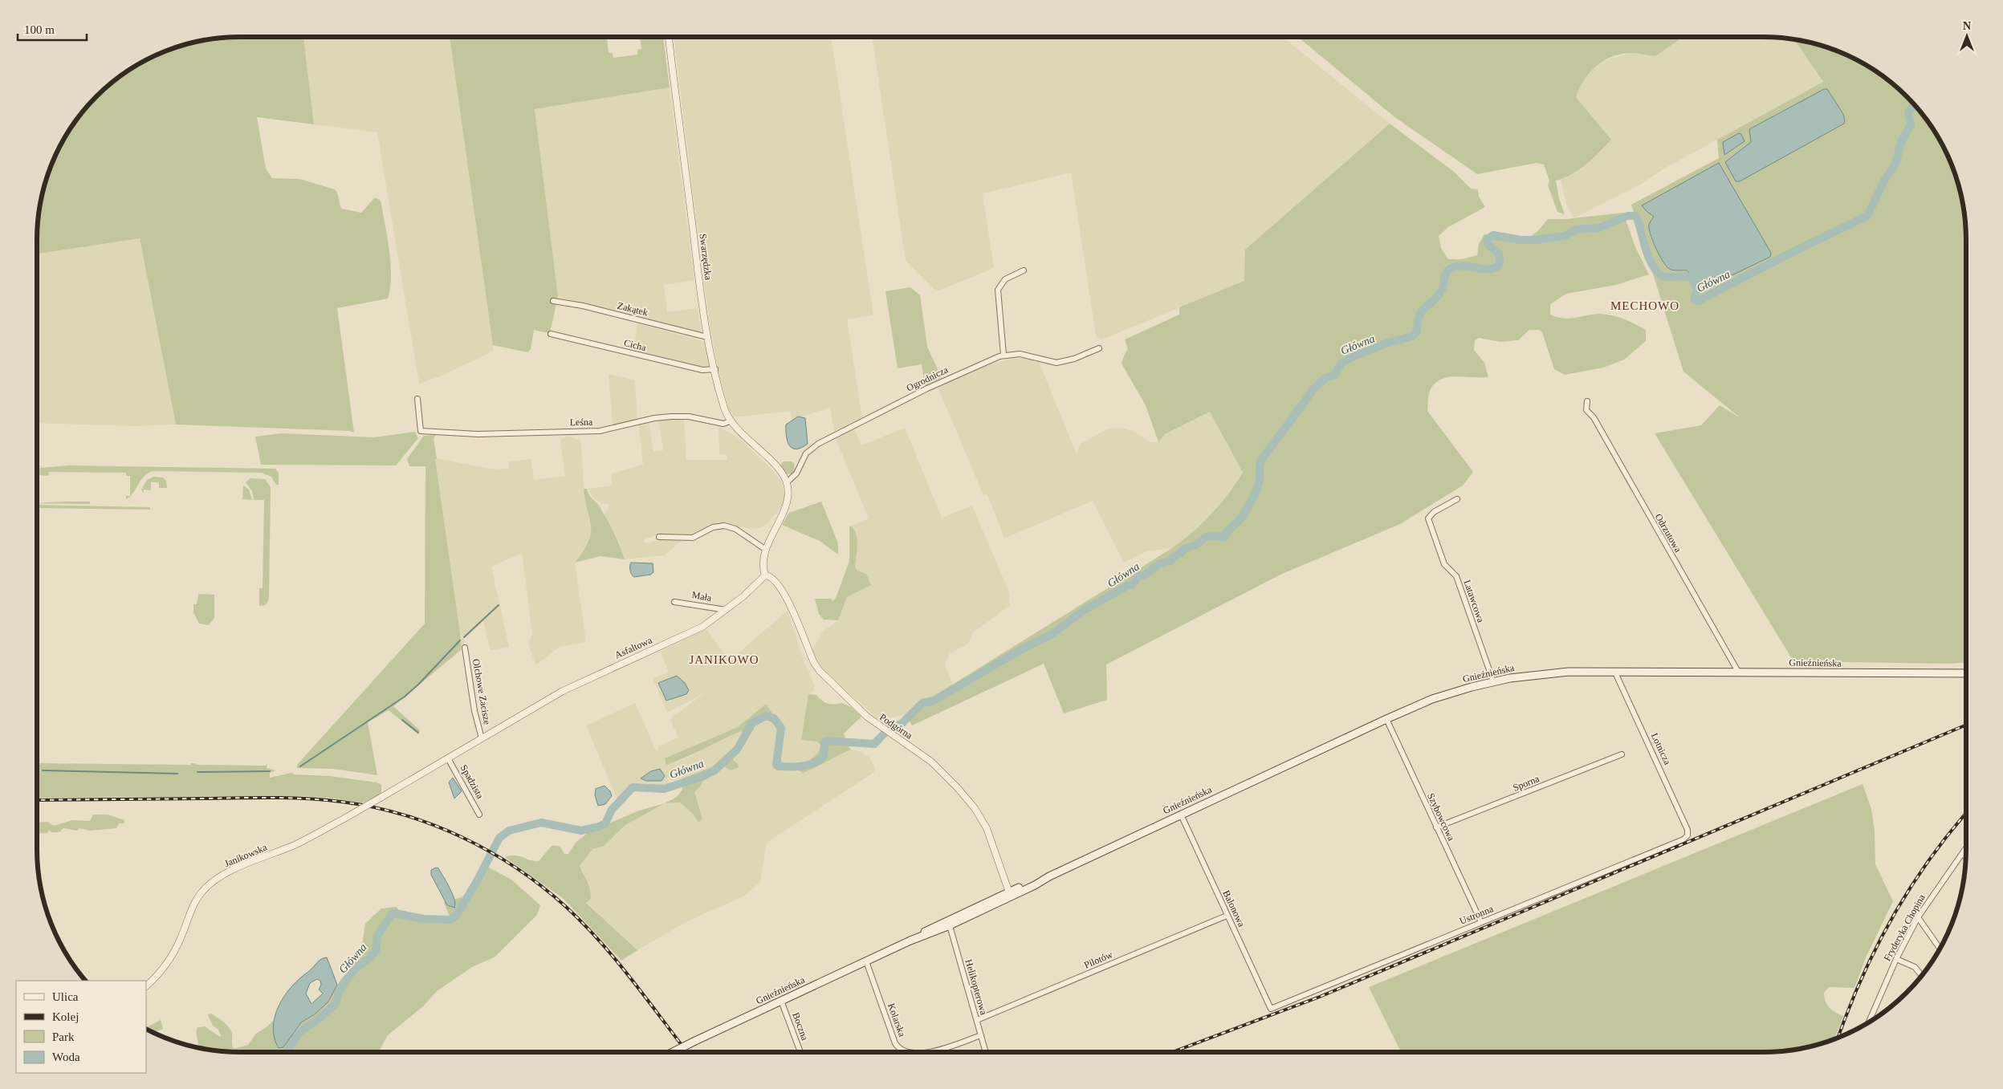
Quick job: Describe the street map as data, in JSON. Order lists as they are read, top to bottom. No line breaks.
{"streets":{"main road":["Gnieźnieńska"],"street":["Swarzędzka","Zakątek","Cicha","Ogrodnicza","Leśna","Odrzutowa","Mała","Latawcowa","Asfaltowa","Olchowe Zacisze","Podgórna","Lotnicza","Spadzista","Sporna","Szybowcowa","Janikowska","Balonowa","Ustronna","Fryderyka Chopina","Pilotów","Helikopterowa","Kolarska","Boczna"]},"crossings":[["Swarzędzka","Zakątek"],["Swarzędzka","Cicha"],["Swarzędzka","Ogrodnicza"],["Swarzędzka","Leśna"],["Odrzutowa","Gnieźnieńska"],["Mała","Asfaltowa"],["Latawcowa","Gnieźnieńska"],["Asfaltowa","Olchowe Zacisze"],["Asfaltowa","Podgórna"],["Asfaltowa","Spadzista"],["Asfaltowa","Janikowska"],["Gnieźnieńska","Podgórna"],["Gnieźnieńska","Lotnicza"],["Gnieźnieńska","Szybowcowa"],["Gnieźnieńska","Balonowa"],["Gnieźnieńska","Helikopterowa"],["Gnieźnieńska","Kolarska"],["Gnieźnieńska","Boczna"],["Lotnicza","Ustronna"],["Sporna","Szybowcowa"],["Szybowcowa","Ustronna"],["Balonowa","Ustronna"],["Balonowa","Pilotów"],["Pilotów","Helikopterowa"],["Helikopterowa","Kolarska"]],"districts":["MECHOWO","JANIKOWO"],"water":["Główna"],"legend":["Ulica","Kolej","Park","Woda"],"scale_bar":"100 m","north":"top"}
